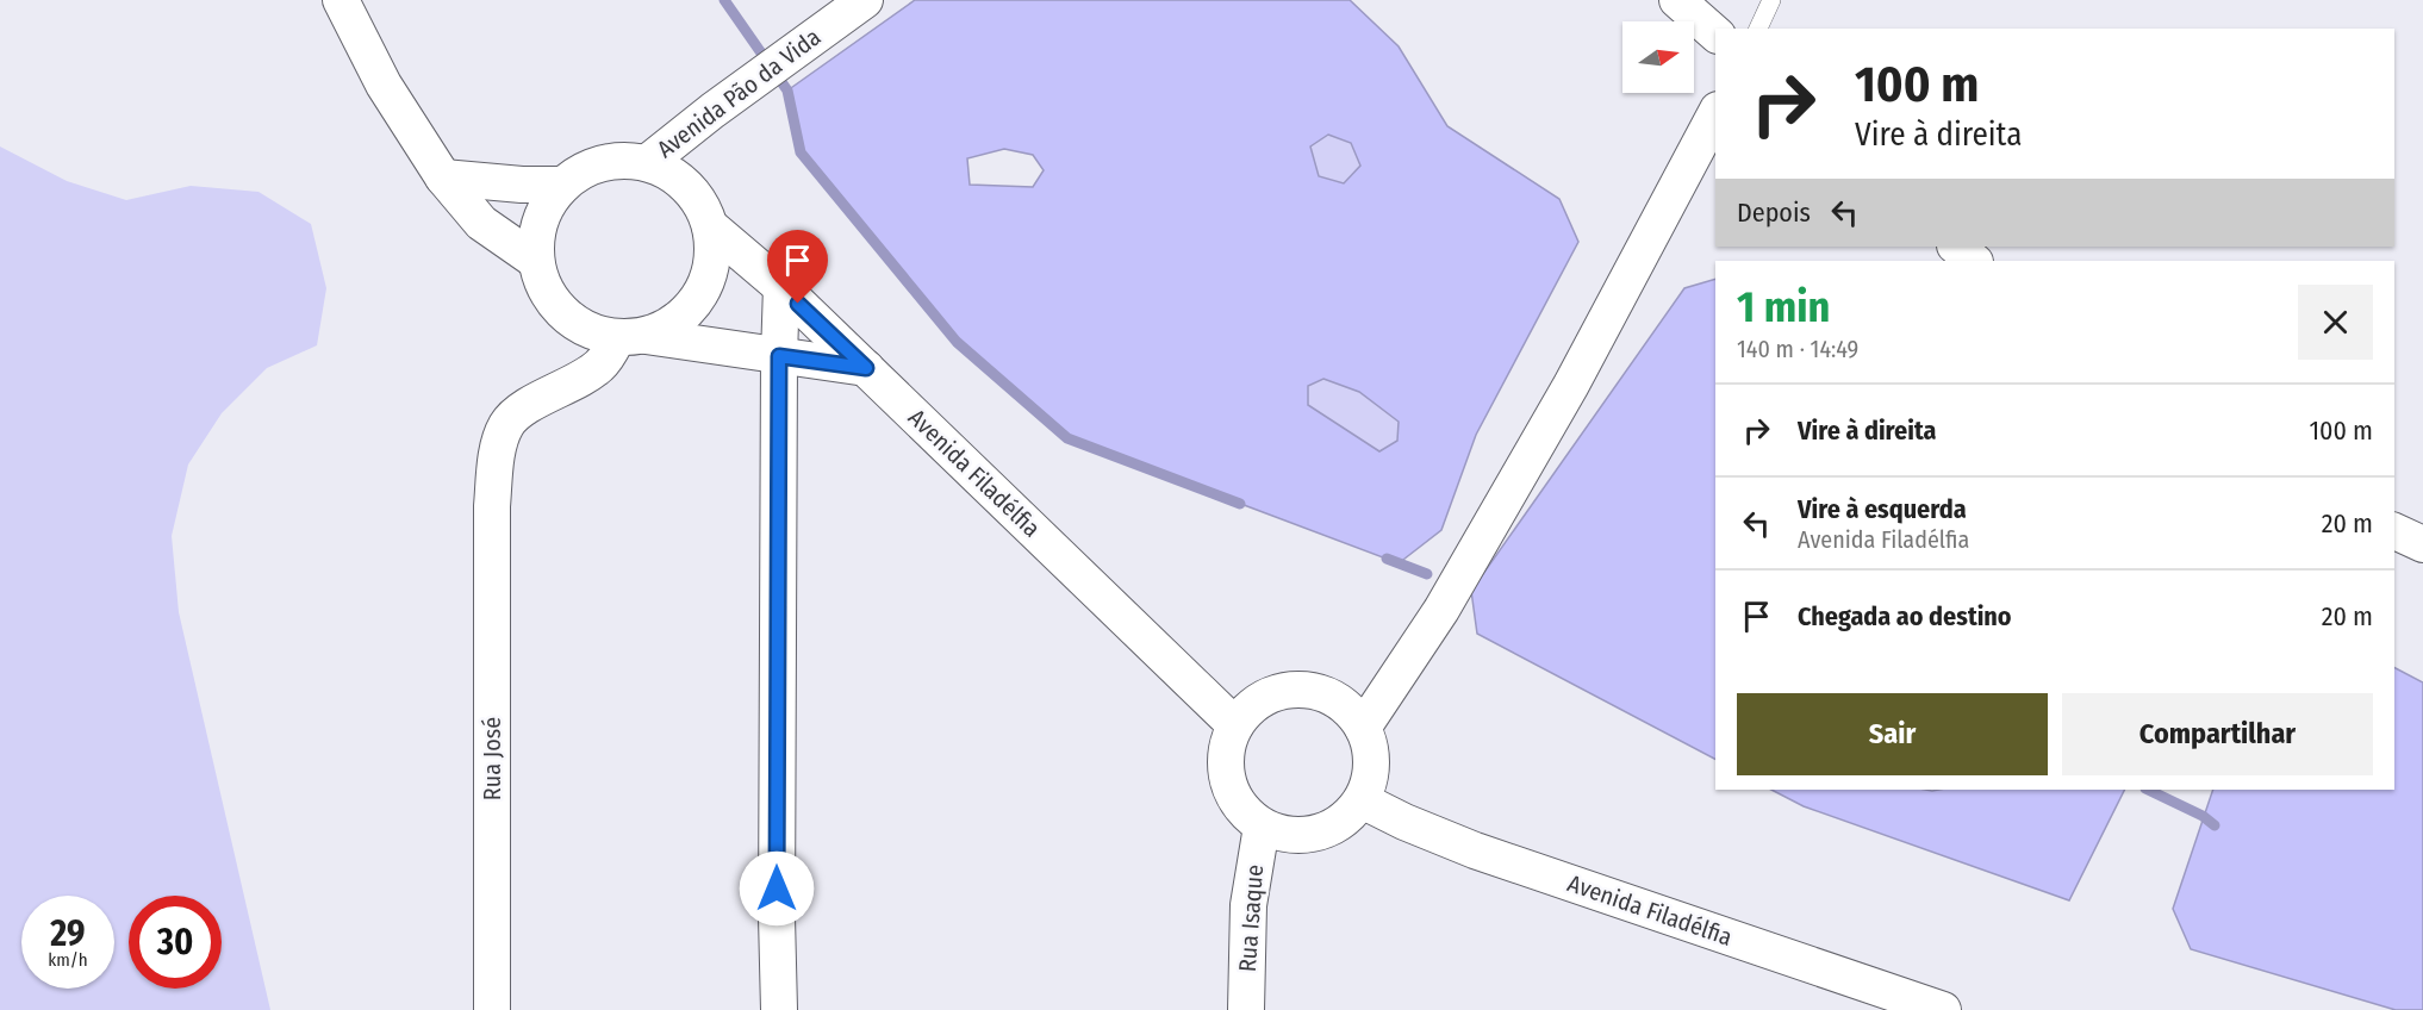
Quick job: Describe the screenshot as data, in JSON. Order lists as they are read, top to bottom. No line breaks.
{"streets":{"street":["Avenida Pão da Vida","Avenida Filadélfia","Rua José","Rua Isaque"]},"crossings":[["Avenida Pão da Vida","Avenida Filadélfia"],["Avenida Pão da Vida","Rua José"],["Avenida Filadélfia","Rua José"],["Avenida Filadélfia","Rua Isaque"]],"north":"right","page":{"turn":["100 m","Vire à direita"],"then":"Depois","heading":["1 min","140 m · 14:49"],"list":[{"name":"Vire à direita","value":"100 m"},{"name":"Vire à esquerda","note":"Avenida Filadélfia","value":"20 m"},{"name":"Chegada ao destino","value":"20 m"}],"buttons":["Sair","Compartilhar"],"speed":"29 km/h","limit":"30"}}
